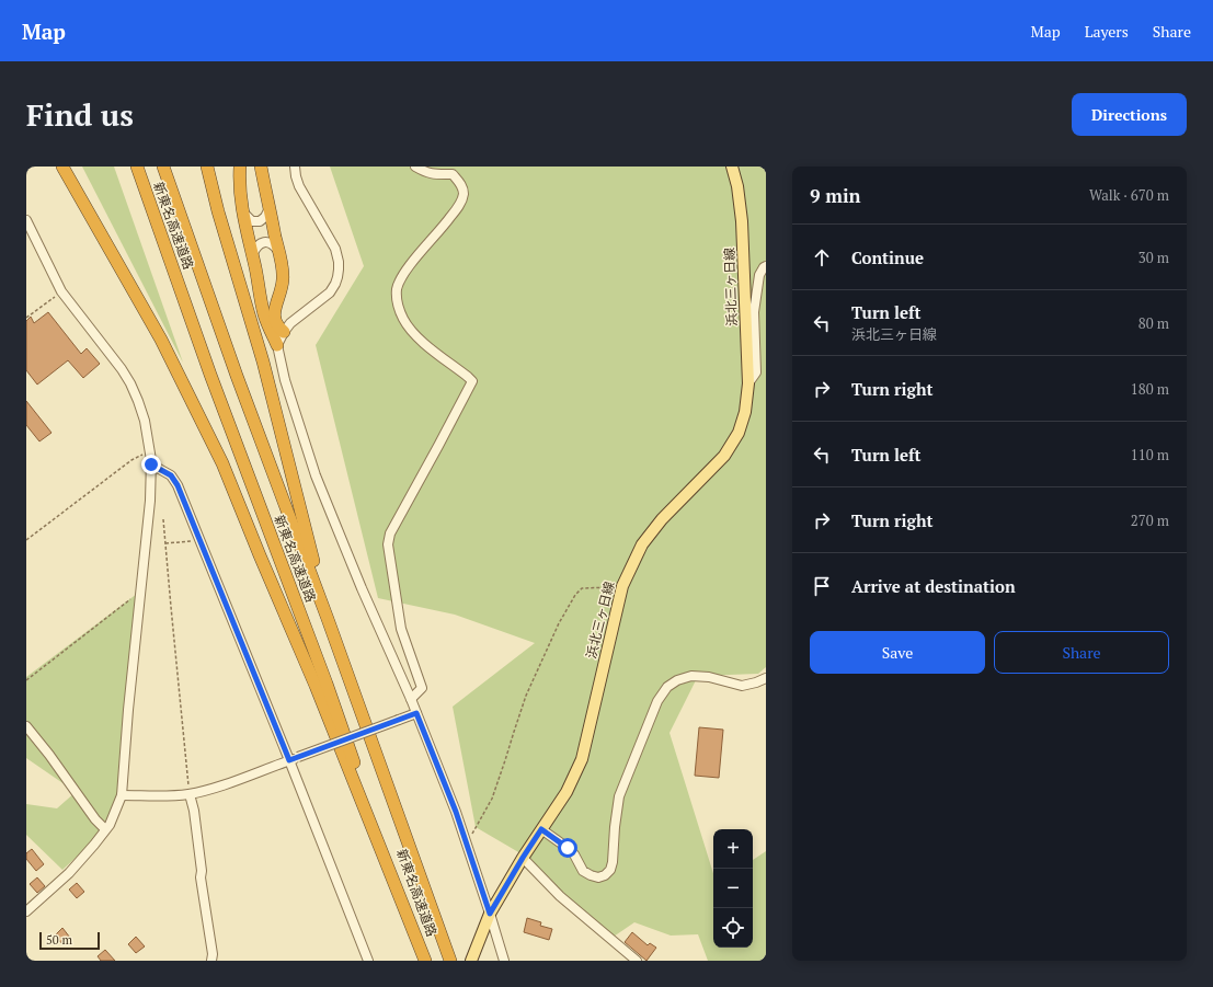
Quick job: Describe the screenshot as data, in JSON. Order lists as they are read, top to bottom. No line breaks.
{"streets":{"highway":["新東名高速道路"],"main road":["浜北三ヶ日線"]},"scale_bar":"50 m","page":{"header":"Map","nav":["Map","Layers","Share"],"buttons":["Directions",["Save","Share"]],"title":"Find us","heading":["9 min","Walk · 670 m"],"list":[["Continue","30 m"],["Turn left","浜北三ヶ日線","80 m"],["Turn right","180 m"],["Turn left","110 m"],["Turn right","270 m"],"Arrive at destination"],"map_buttons":["+","−"],"scale":"50 m"}}
